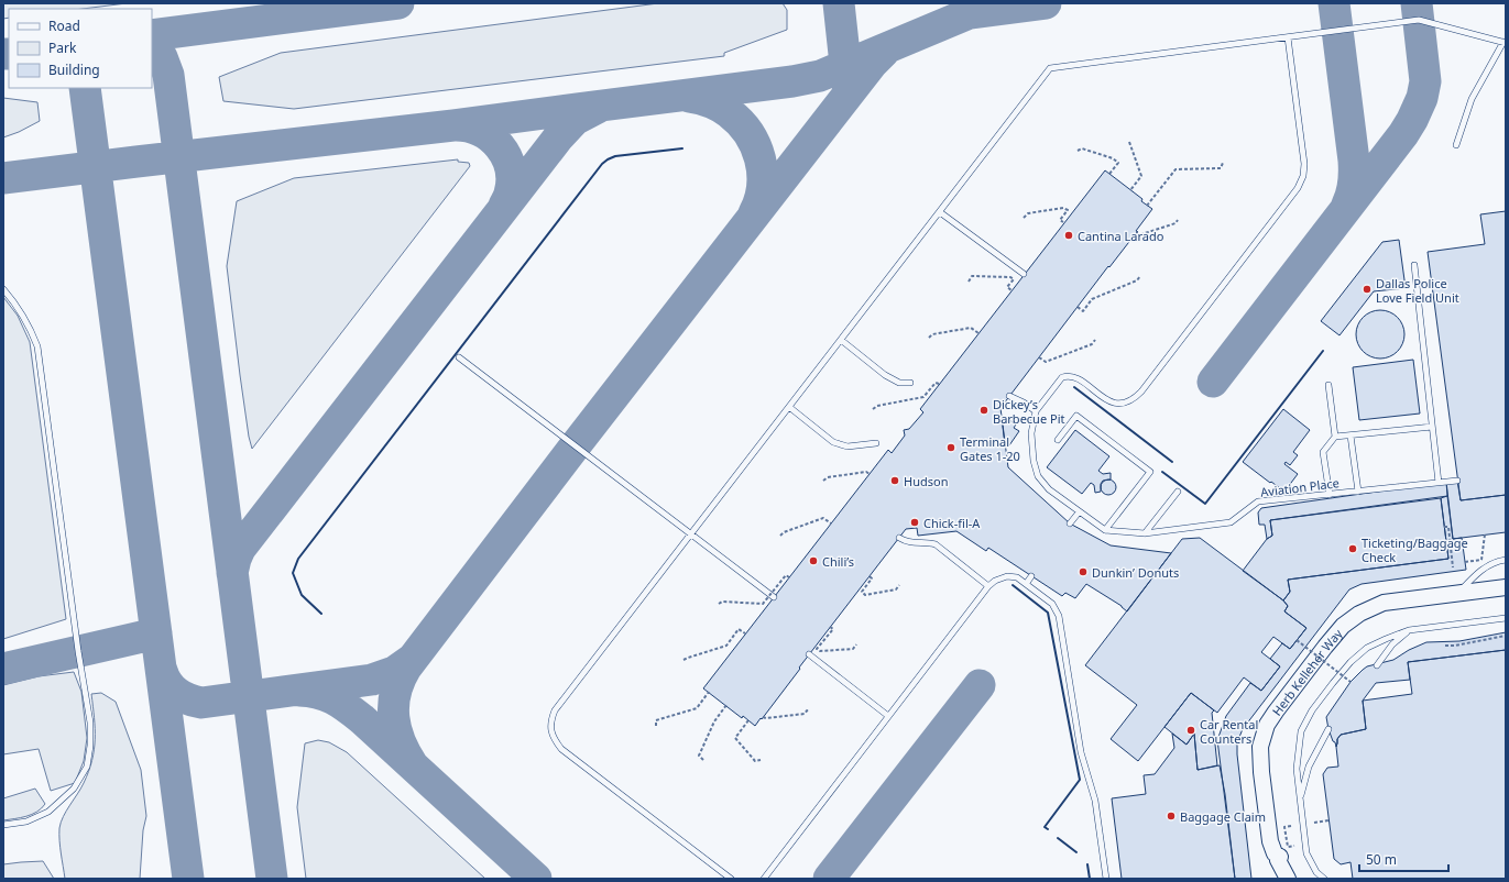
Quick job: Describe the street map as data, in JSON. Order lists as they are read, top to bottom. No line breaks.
{"streets":{"main road":["Herb Kelleher Way"],"lane":["Aviation Place"]},"places":["Cantina Larado","Dallas Police Love Field Unit","Dickey’s Barbecue Pit","Terminal Gates 1-20","Hudson","Chick-fil-A","Ticketing/Baggage Check","Chili’s","Dunkin’ Donuts","Car Rental Counters","Baggage Claim"],"legend":["Road","Park","Building"],"scale_bar":"50 m"}
